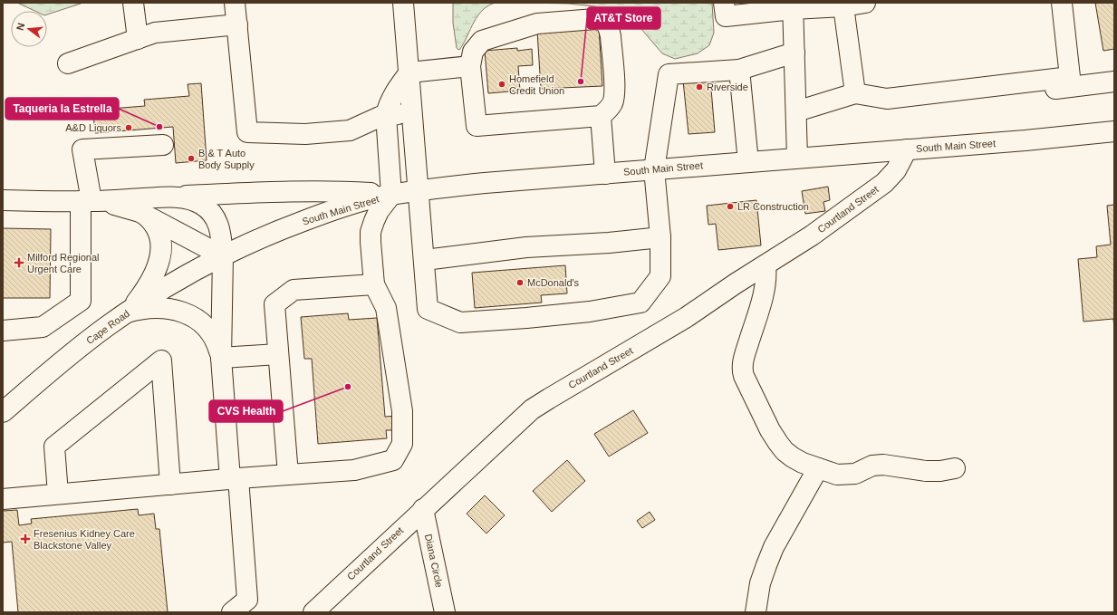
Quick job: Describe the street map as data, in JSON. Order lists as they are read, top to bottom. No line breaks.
{"streets":{"main road":["South Main Street","Courtland Street","Cape Road","Diana Circle"]},"crossings":[["South Main Street","Courtland Street"],["South Main Street","Cape Road"],["Courtland Street","Diana Circle"]],"places":{"other":["AT&T Store","Homefield Credit Union","Riverside","Taqueria la Estrella","A&D Liquors","B & T Auto Body Supply","LR Construction","McDonald's","CVS Health"],"health":["Milford Regional Urgent Care","Fresenius Kidney Care Blackstone Valley"]},"north":"left"}
